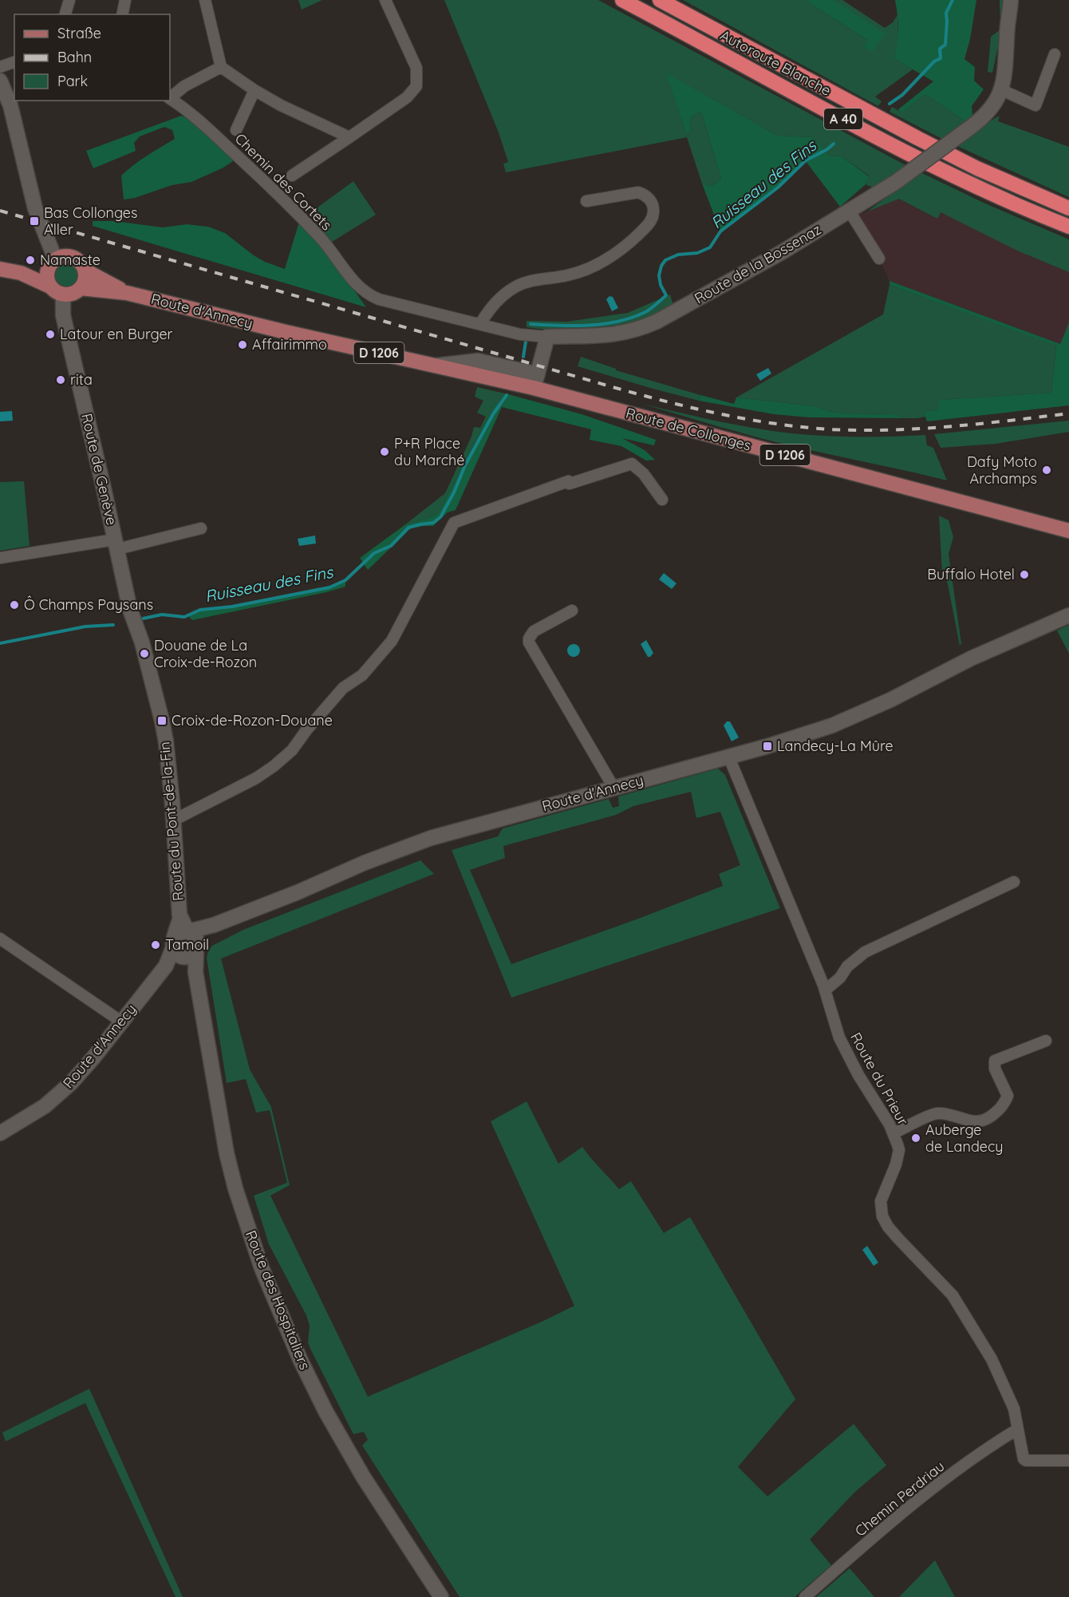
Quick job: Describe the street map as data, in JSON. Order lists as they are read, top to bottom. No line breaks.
{"streets":{"highway":["Autoroute Blanche","A 40"],"main road":["Route d'Annecy","D 1206","Route de Collonges"],"street":["Chemin des Cortets","Route de la Bossenaz","Route de Genève","Route du Pont-de-la-Fin","Route du Prieur","Route des Hospitaliers","Chemin Perdriau"]},"crossings":[["Chemin des Cortets","Route de la Bossenaz"],["Route d'Annecy","Route de Collonges"],["Route d'Annecy","Route de Genève"],["Route d'Annecy","Route du Pont-de-la-Fin"],["Route d'Annecy","Route du Prieur"],["Route d'Annecy","Route des Hospitaliers"],["Route de Genève","Route du Pont-de-la-Fin"],["Route du Pont-de-la-Fin","Route des Hospitaliers"],["Route du Prieur","Chemin Perdriau"]],"water":["Ruisseau des Fins"],"places":{"transit":["Bas Collonges Aller","Croix-de-Rozon-Douane","Landecy-La Mûre"],"other":["Namaste","Latour en Burger","Affairimmo","rita","P+R Place du Marché","Dafy Moto Archamps","Buffalo Hotel","Ô Champs Paysans","Douane de La Croix-de-Rozon","Tamoil","Auberge de Landecy"]},"legend":["Straße","Bahn","Park"]}
